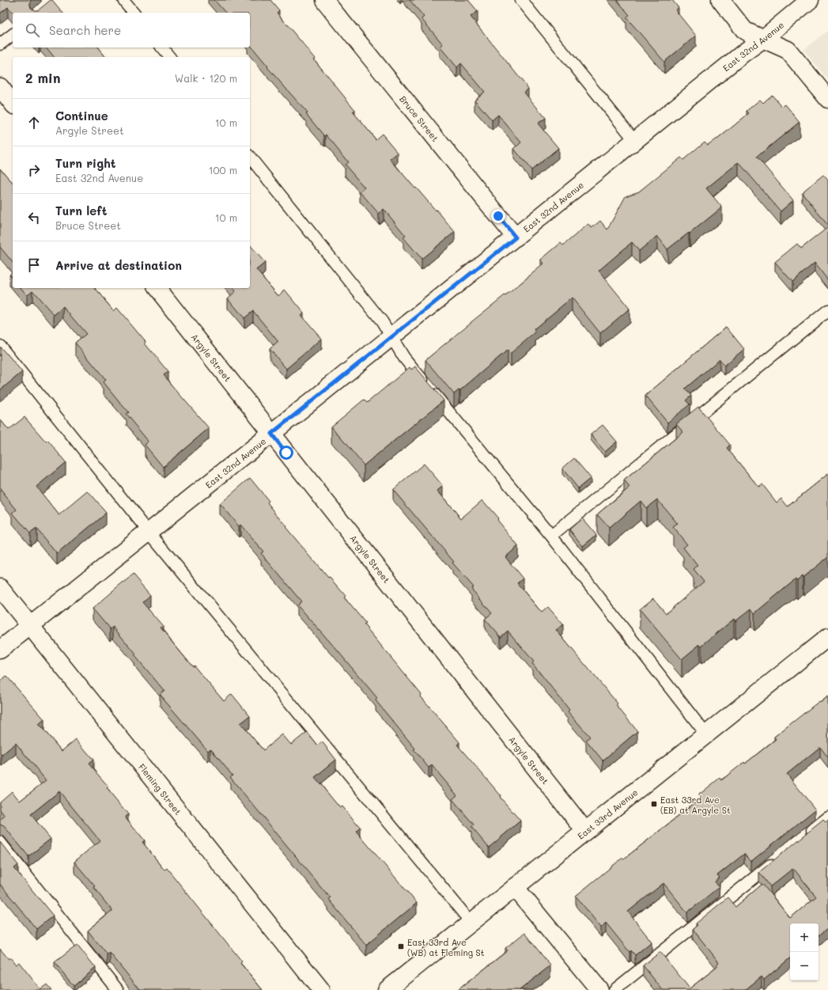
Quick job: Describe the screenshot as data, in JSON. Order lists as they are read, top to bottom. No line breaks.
{"streets":{"street":["East 32nd Avenue","Bruce Street","Argyle Street","Fleming Street","East 33rd Avenue"]},"crossings":[["East 32nd Avenue","Bruce Street"],["East 32nd Avenue","Argyle Street"],["East 32nd Avenue","Fleming Street"],["Argyle Street","East 33rd Avenue"]],"places":{"transit":["East 33rd Ave (EB) at Argyle St","East 33rd Ave (WB) at Fleming St"]},"page":{"search":"Search here","heading":["2 min","Walk · 120 m"],"list":[["Continue","Argyle Street","10 m"],["Turn right","East 32nd Avenue","100 m"],["Turn left","Bruce Street","10 m"],"Arrive at destination"],"map_buttons":["+","−"]}}
